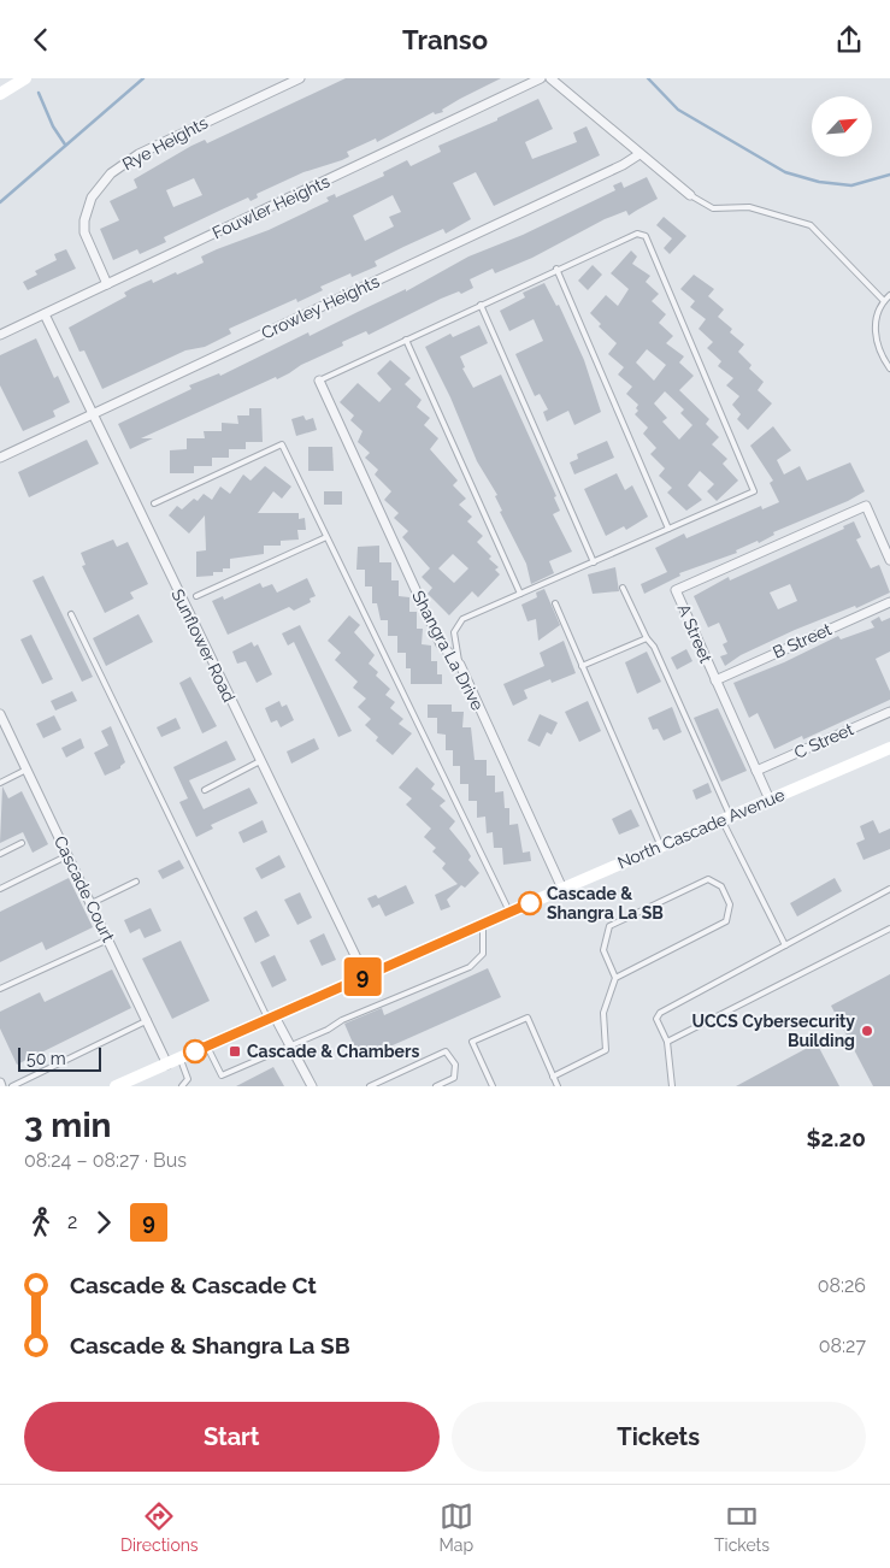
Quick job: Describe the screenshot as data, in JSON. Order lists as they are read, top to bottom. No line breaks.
{"streets":{"street":["Rye Heights","Fouwler Heights","Crowley Heights","A Street","B Street","Sunflower Road","Shangra La Drive","C Street","North Cascade Avenue","Cascade Court"]},"crossings":[["Rye Heights","Fouwler Heights"],["Fouwler Heights","Sunflower Road"],["Crowley Heights","Sunflower Road"],["A Street","B Street"],["A Street","C Street"],["A Street","North Cascade Avenue"],["Sunflower Road","North Cascade Avenue"],["Shangra La Drive","North Cascade Avenue"],["North Cascade Avenue","Cascade Court"]],"places":{"other":["Cascade & Shangra La SB","UCCS Cybersecurity Building"],"transit":["Cascade & Chambers"]},"lines":["bus line 9"],"scale_bar":"50 m","north":"top right","page":{"header":"Transo","on_map":"9","scale":"50 m","heading":["3 min","08:24 – 08:27 · Bus","$2.20"],"legs":["2","9"],"list":[{"name":"Cascade & Cascade Ct","value":"08:26"},{"name":"Cascade & Shangra La SB","value":"08:27"}],"buttons":["Start","Tickets"],"tabs":["Directions","Map","Tickets"]}}
